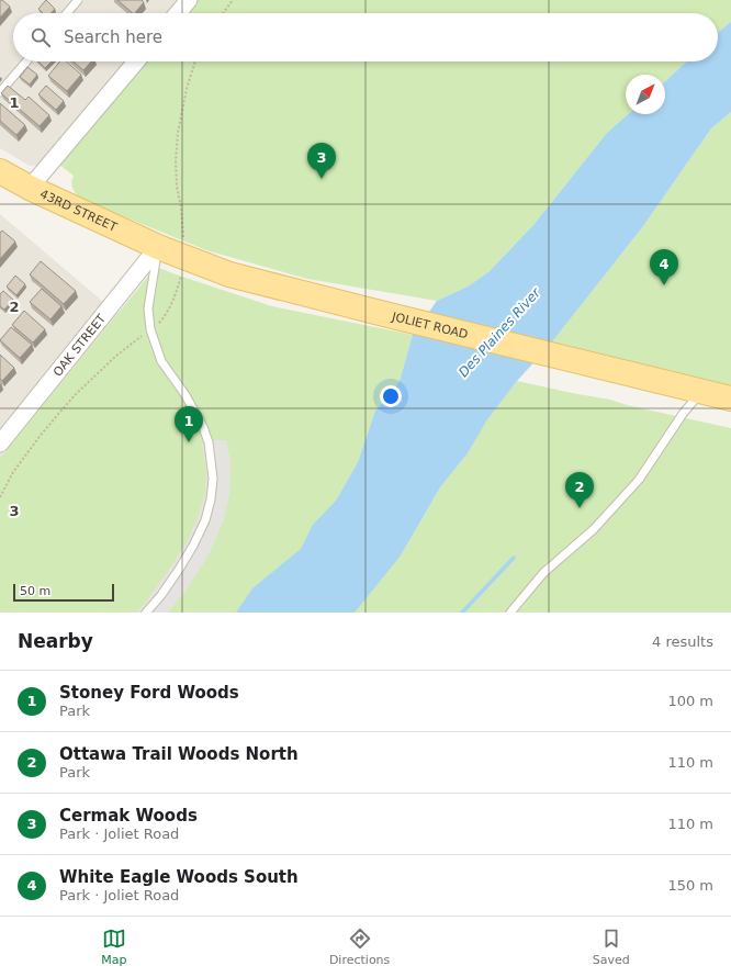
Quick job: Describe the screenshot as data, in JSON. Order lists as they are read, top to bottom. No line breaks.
{"streets":{"main road":["43RD STREET","JOLIET ROAD"],"street":["OAK STREET"]},"crossings":[["43RD STREET","JOLIET ROAD"],["43RD STREET","OAK STREET"],["JOLIET ROAD","OAK STREET"]],"water":["Des Plaines River"],"scale_bar":"50 m","north":"top right","page":{"search":"Search here","pins":["3","4","1","2"],"scale":"50 m","heading":["Nearby","4 results"],"list":[{"mark":"1","name":"Stoney Ford Woods","note":"Park","value":"100 m"},{"mark":"2","name":"Ottawa Trail Woods North","note":"Park","value":"110 m"},{"mark":"3","name":"Cermak Woods","note":"Park · Joliet Road","value":"110 m"},{"mark":"4","name":"White Eagle Woods South","note":"Park · Joliet Road","value":"150 m"}],"nav":["Map","Directions","Saved"]},"grid":{"rows":["1","2","3"]}}
